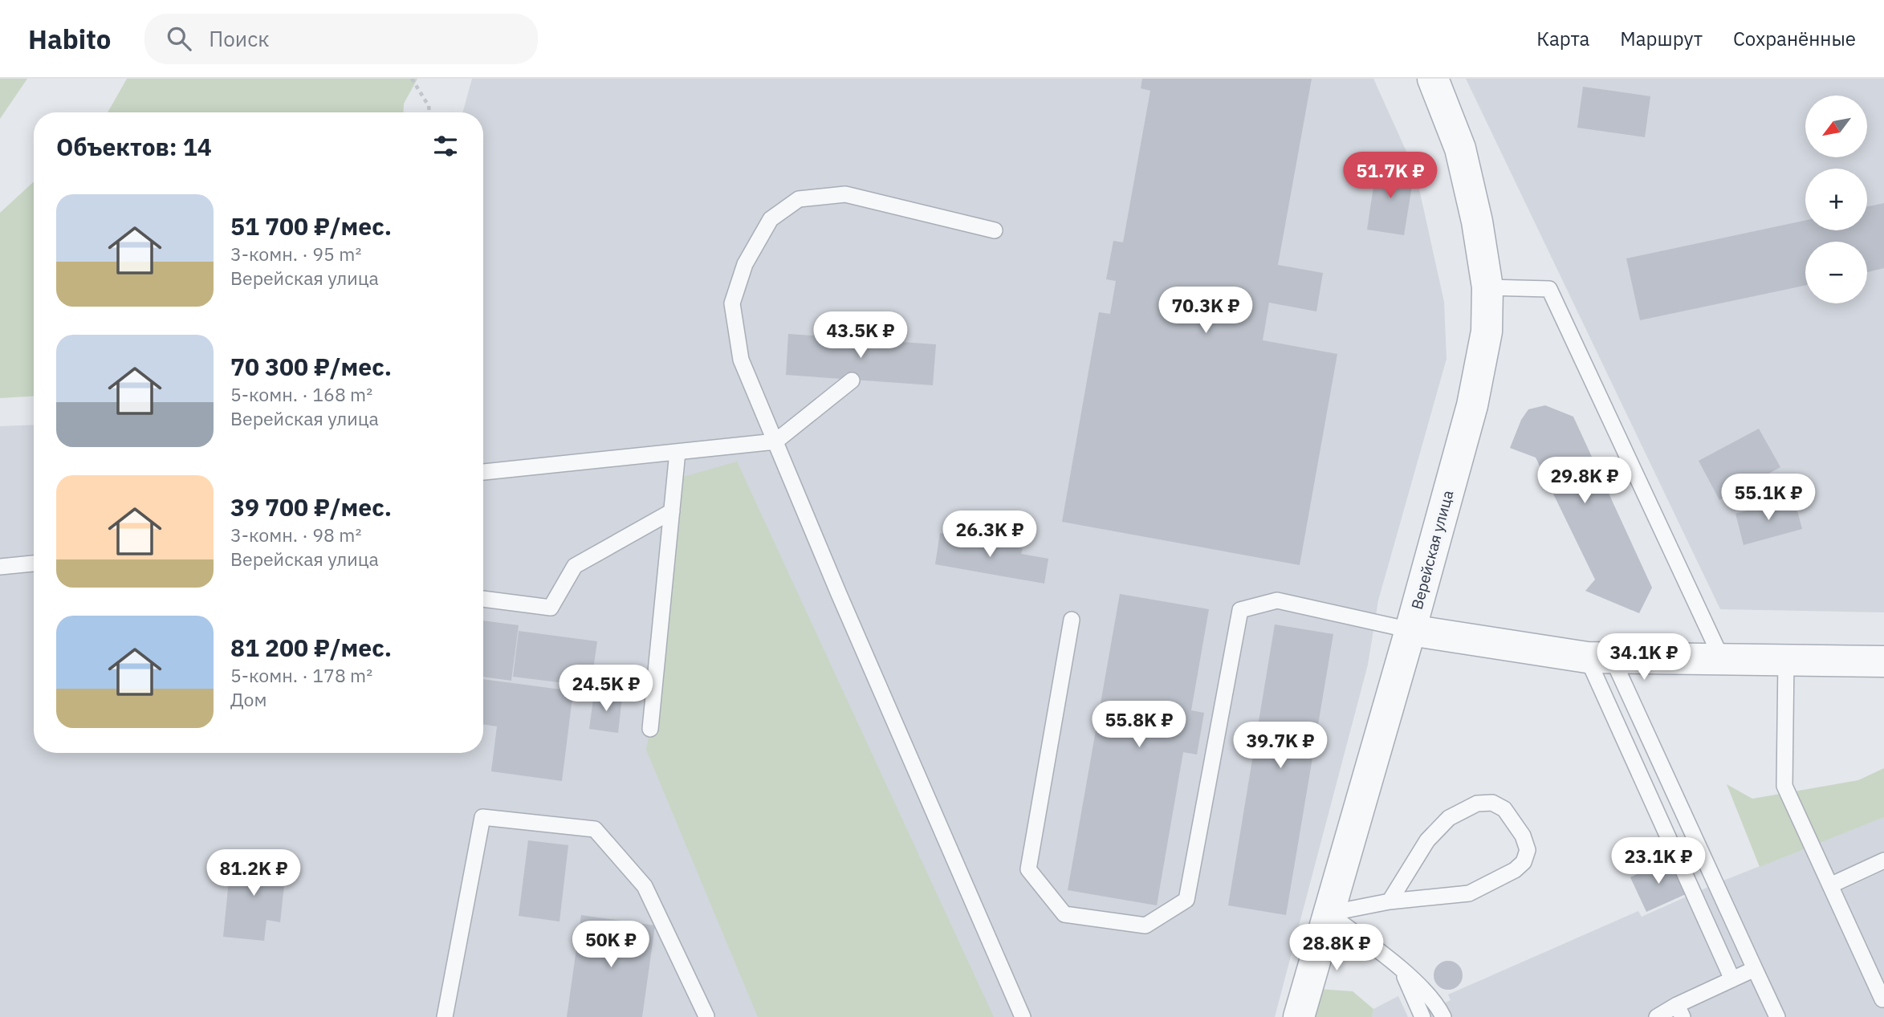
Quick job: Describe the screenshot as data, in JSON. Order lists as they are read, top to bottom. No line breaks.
{"streets":{"street":["Верейская улица"]},"north":"bottom left","page":{"header":"Habito","search":"Поиск","nav":["Карта","Маршрут","Сохранённые"],"map_buttons":["+","−"],"heading":"Объектов: 14","price":["51.7K ₽","70.3K ₽","43.5K ₽","29.8K ₽","55.1K ₽","26.3K ₽","34.1K ₽","24.5K ₽","55.8K ₽","39.7K ₽","23.1K ₽","81.2K ₽","50K ₽","28.8K ₽"],"list":[{"name":"51 700 ₽/мес.","note":"3-комн. · 95 m² · Верейская улица"},{"name":"70 300 ₽/мес.","note":"5-комн. · 168 m² · Верейская улица"},{"name":"39 700 ₽/мес.","note":"3-комн. · 98 m² · Верейская улица"},{"name":"81 200 ₽/мес.","note":"5-комн. · 178 m² · Дом"}]}}
